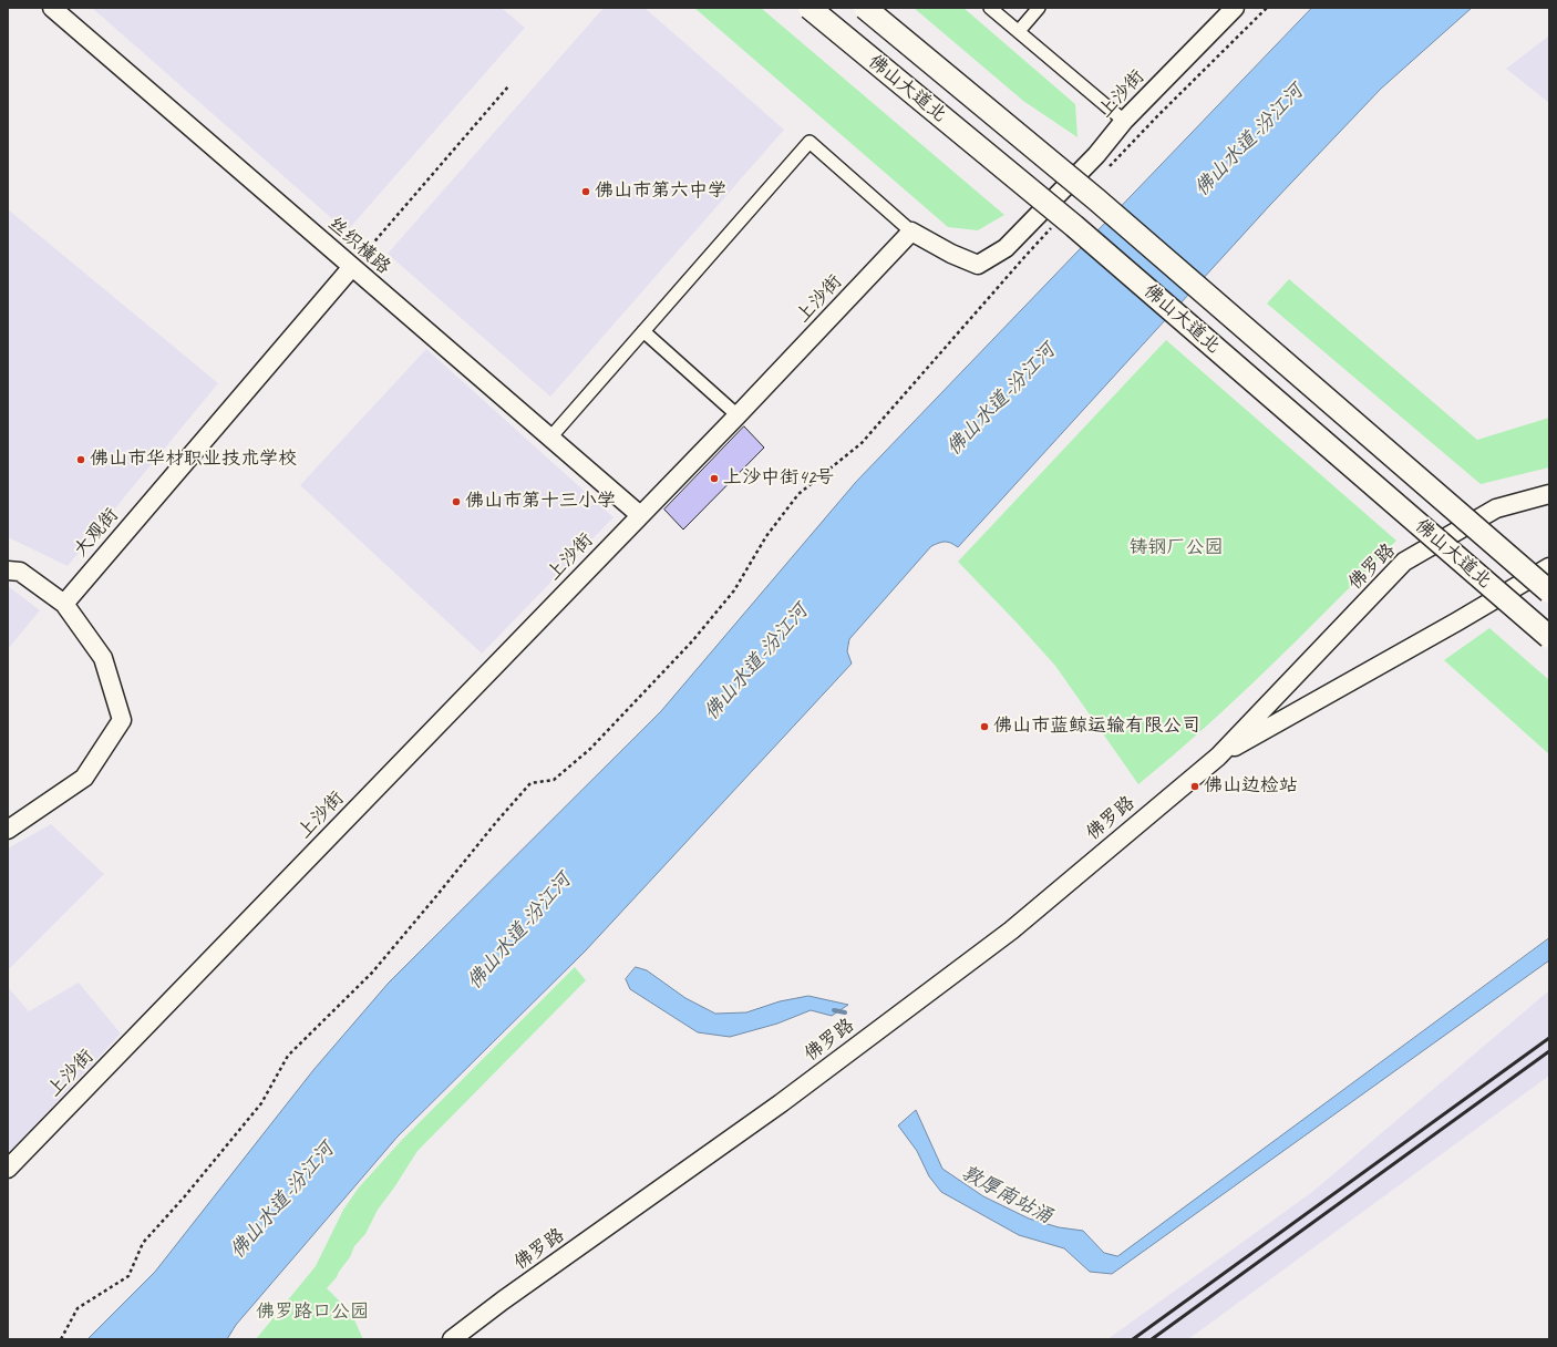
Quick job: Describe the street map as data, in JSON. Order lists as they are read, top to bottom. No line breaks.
{"streets":{"highway":["佛山大道北"],"street":["上沙街","丝织横路","大观街","佛罗路"]},"crossings":[["上沙街","丝织横路"],["丝织横路","大观街"]],"water":["佛山水道-汾江河","敦厚南站涌"],"parks":["铸钢厂公园","佛罗路口公园"],"places":["佛山市第六中学","佛山市华材职业技术学校","上沙中街42号","佛山市第十三小学","佛山市蓝鲸运输有限公司","佛山边检站"]}
